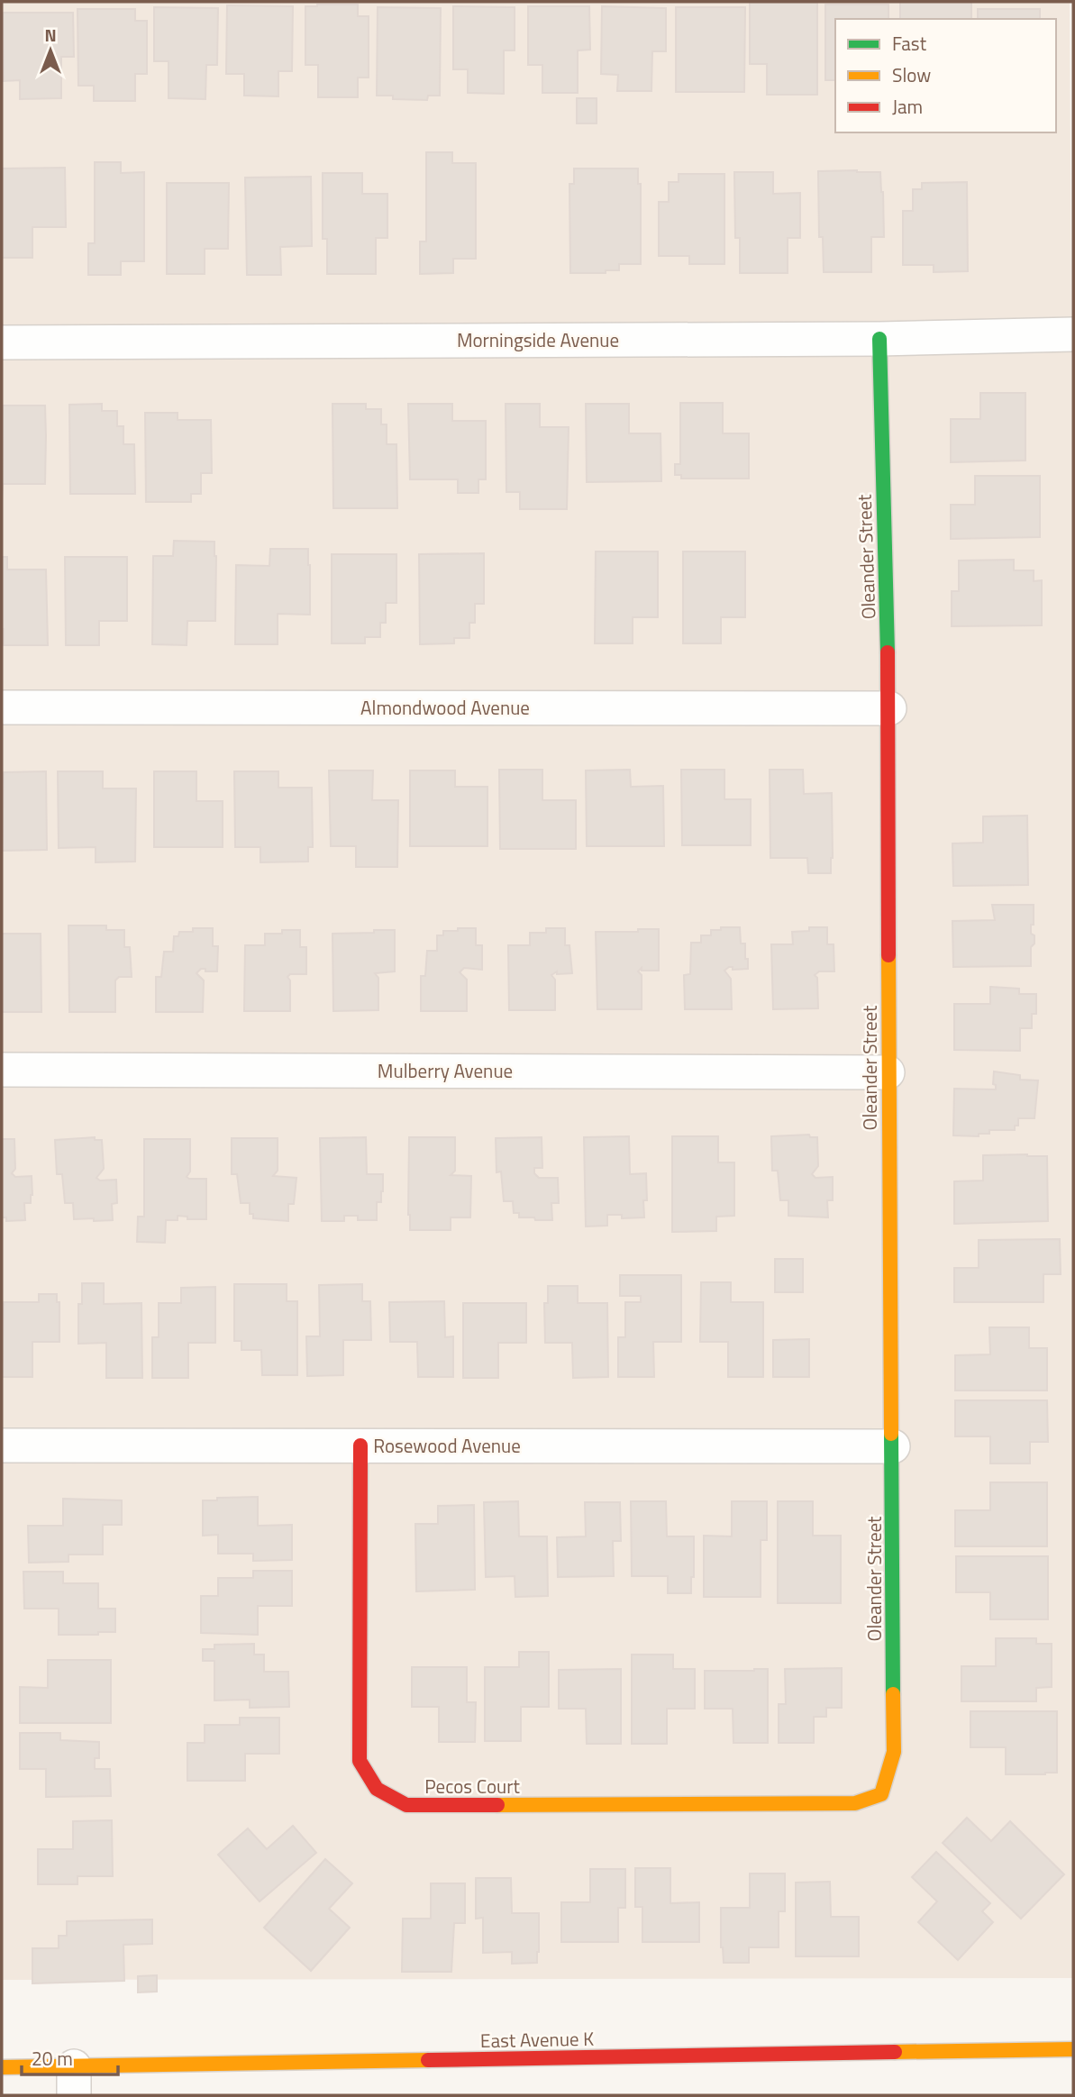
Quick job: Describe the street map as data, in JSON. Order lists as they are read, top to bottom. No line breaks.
{"streets":{"street":["Morningside Avenue","Oleander Street","Almondwood Avenue","Mulberry Avenue","Rosewood Avenue","Pecos Court","East Avenue K"]},"crossings":[["Morningside Avenue","Oleander Street"],["Oleander Street","Almondwood Avenue"],["Oleander Street","Mulberry Avenue"],["Oleander Street","Rosewood Avenue"],["Oleander Street","Pecos Court"],["Rosewood Avenue","Pecos Court"]],"legend":["Fast","Slow","Jam"],"scale_bar":"20 m","north":"top"}
